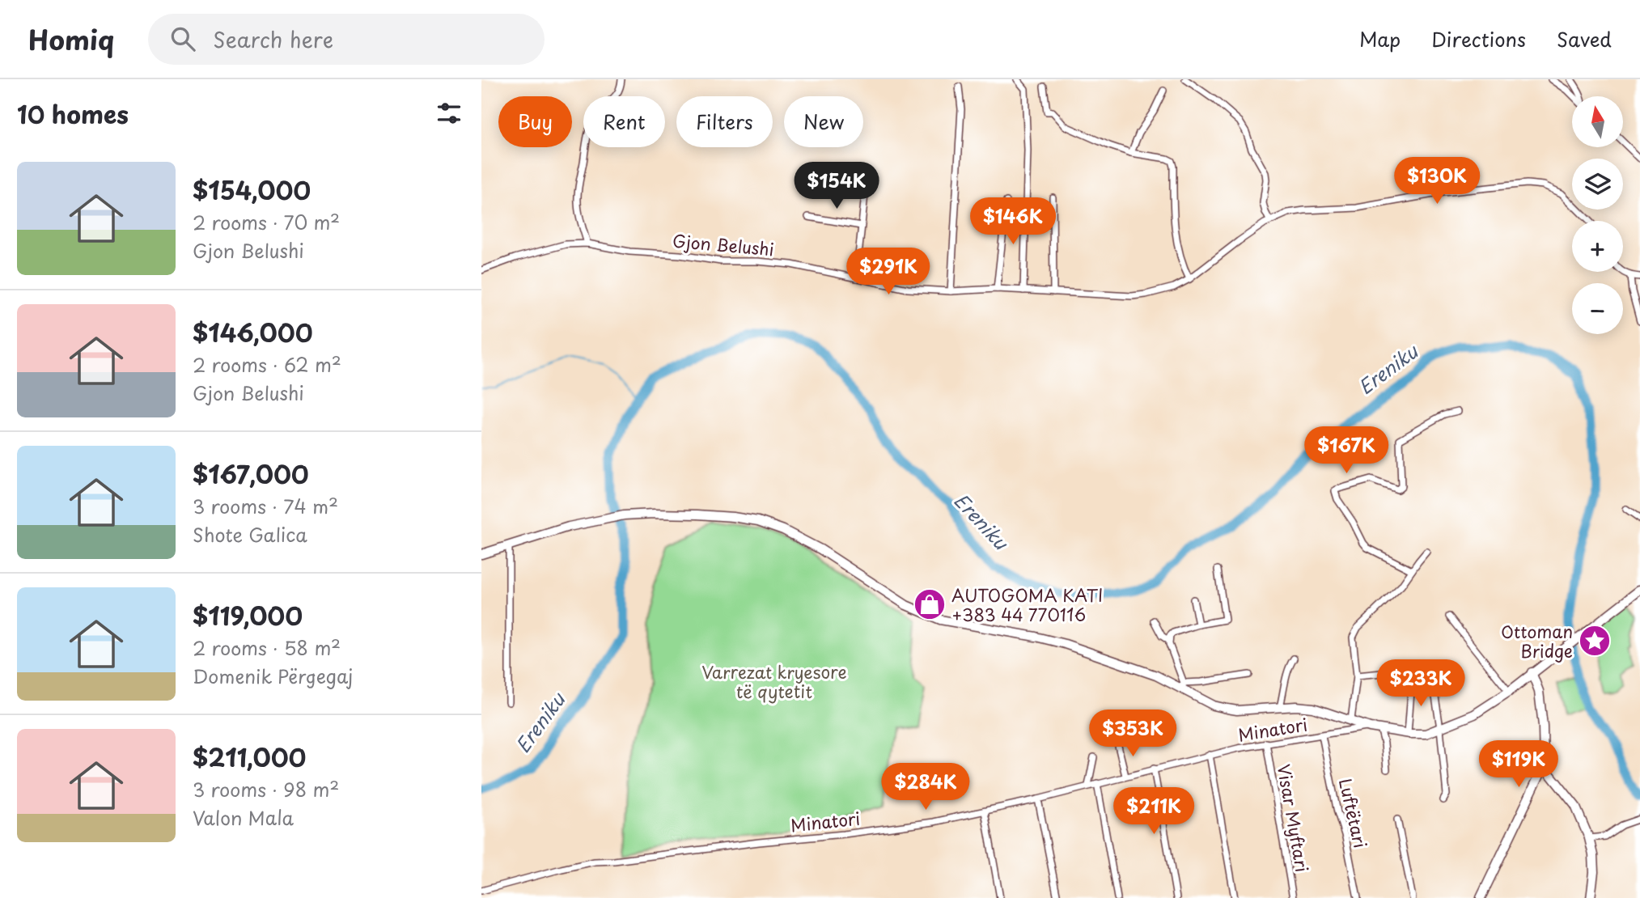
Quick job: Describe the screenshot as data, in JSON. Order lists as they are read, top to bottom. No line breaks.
{"streets":{"street":["Gjon Belushi","Minatori","Luftëtari","Visar Myftari"]},"crossings":[["Minatori","Luftëtari"],["Minatori","Visar Myftari"]],"water":["Ereniku"],"parks":["Varrezat kryesore të qytetit"],"places":{"shop":["AUTOGOMA KATI +383 44 770116"],"place":["Ottoman Bridge"]},"north":"top","page":{"header":"Homiq","search":"Search here","nav":["Map","Directions","Saved"],"heading":"10 homes","map_buttons":["+","−"],"chip":["Buy","Rent","Filters","New"],"list":[{"name":"$154,000","note":"2 rooms · 70 m² · Gjon Belushi"},{"name":"$146,000","note":"2 rooms · 62 m² · Gjon Belushi"},{"name":"$167,000","note":"3 rooms · 74 m² · Shote Galica"},{"name":"$119,000","note":"2 rooms · 58 m² · Domenik Përgegaj"},{"name":"$211,000","note":"3 rooms · 98 m² · Valon Mala"}],"price":["$130K","$154K","$146K","$291K","$167K","$233K","$353K","$119K","$284K","$211K"]}}
